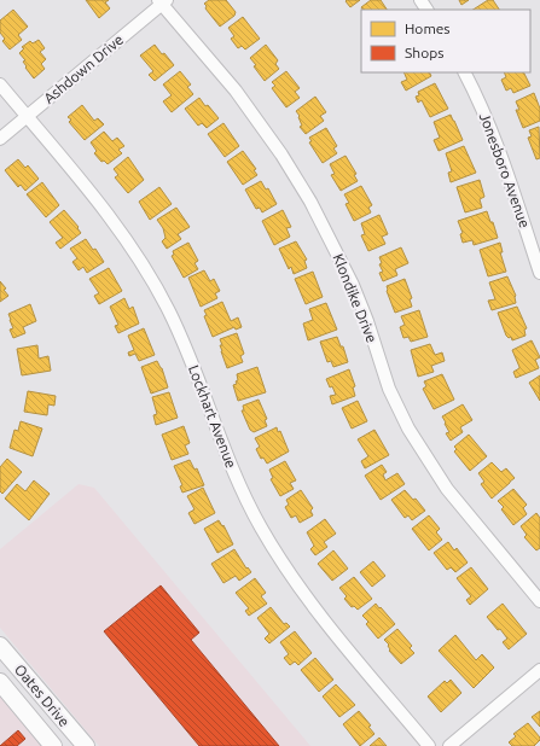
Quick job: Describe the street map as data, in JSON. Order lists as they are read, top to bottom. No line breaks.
{"streets":{"main road":["Oates Drive"],"street":["Ashdown Drive","Jonesboro Avenue","Klondike Drive","Lockhart Avenue"]},"crossings":[["Ashdown Drive","Klondike Drive"],["Ashdown Drive","Lockhart Avenue"]],"legend":["Homes","Shops"]}
